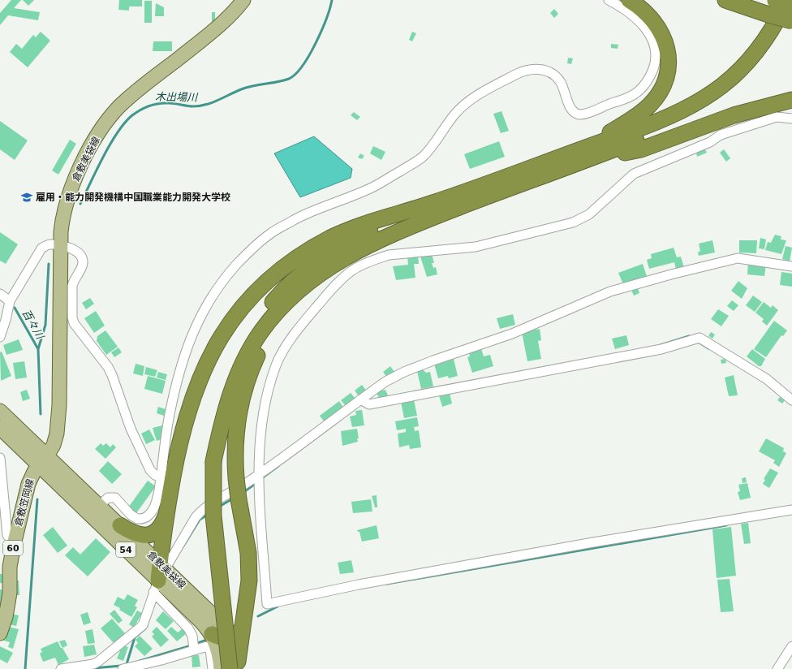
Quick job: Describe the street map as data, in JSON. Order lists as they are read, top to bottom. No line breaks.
{"streets":{"main road":["倉敷美袋線","倉敷笠岡線","60","54"]},"crossings":[["倉敷美袋線","倉敷笠岡線"]],"water":["木出場川","百々川"],"places":{"school or university":["雇用・能力開発機構中国職業能力開発大学校"]}}
